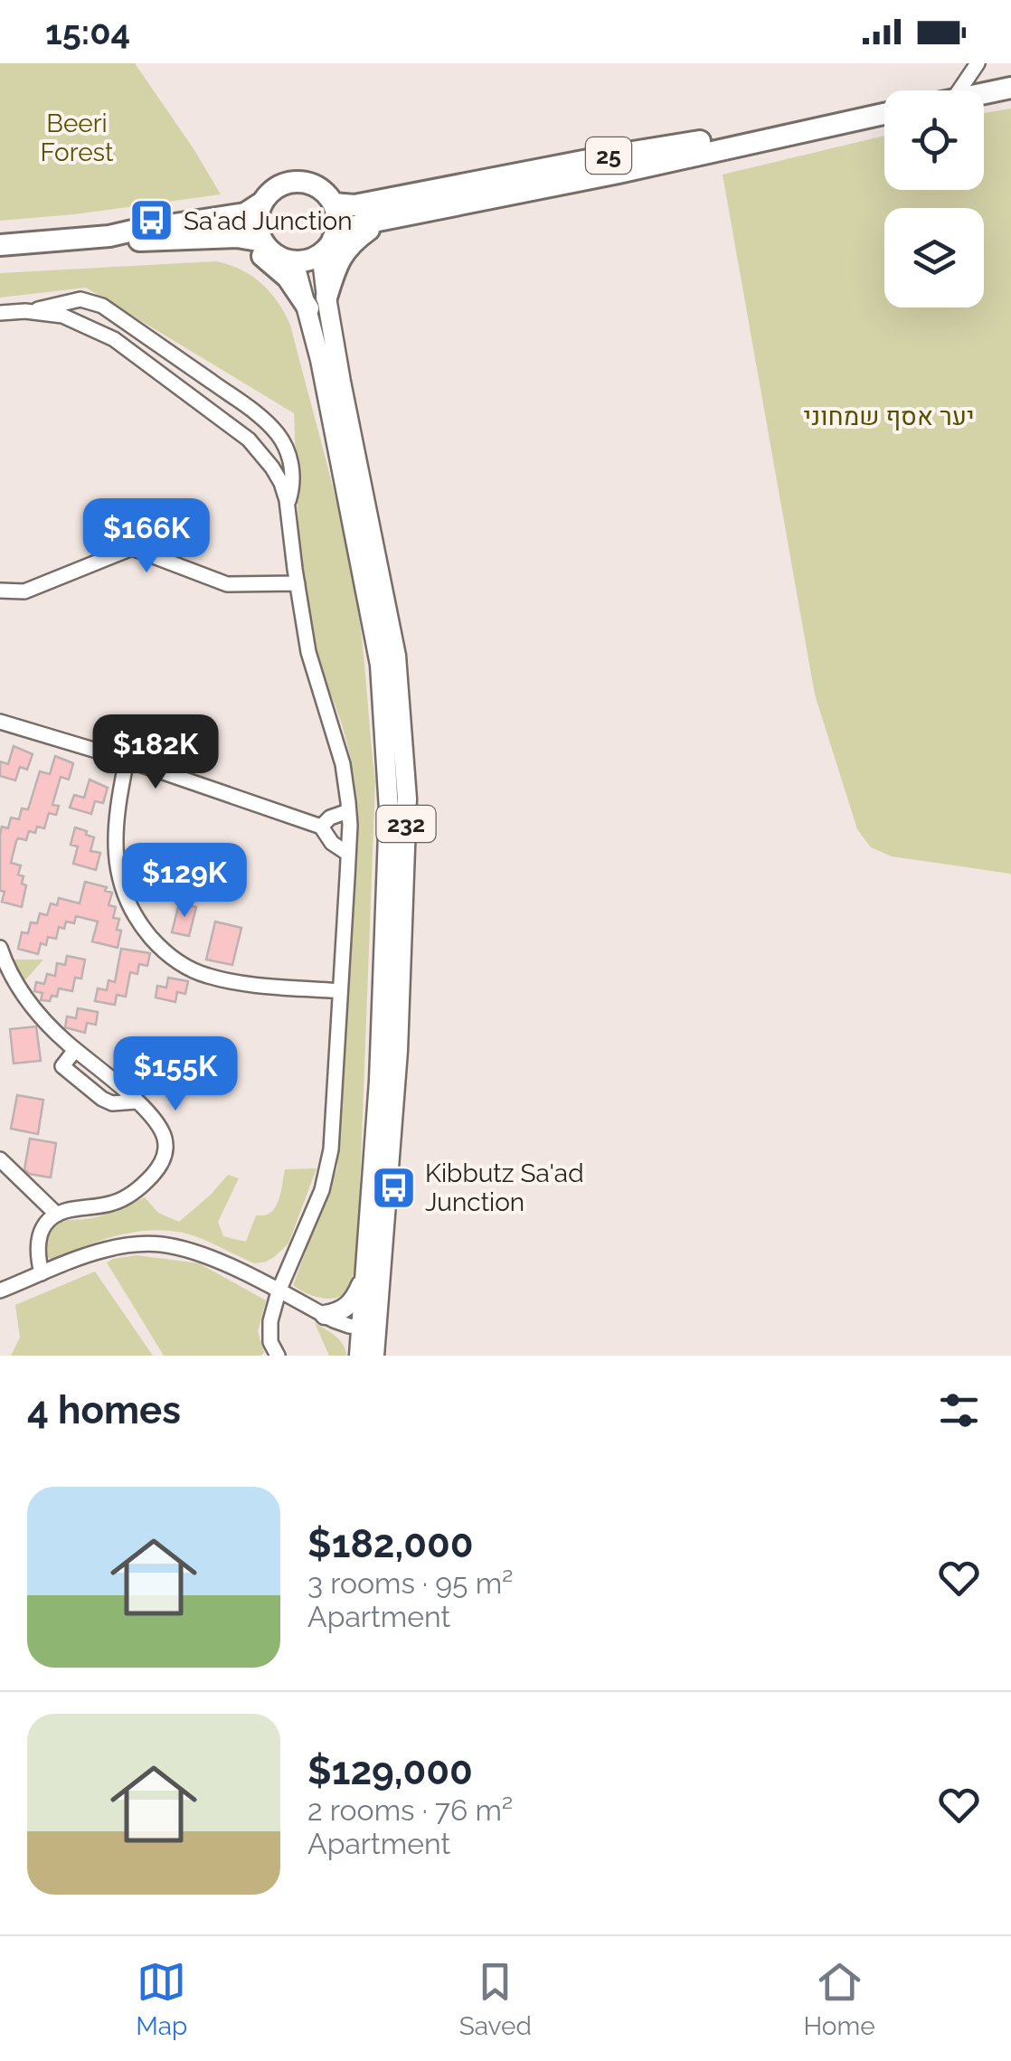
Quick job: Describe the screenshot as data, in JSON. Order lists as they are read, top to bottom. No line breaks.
{"streets":{"highway":["25"],"main road":["232"]},"crossings":[["25","232"]],"parks":["Beeri Forest","יער אסף שמחוני"],"places":{"bus stop":["Sa'ad Junction","Kibbutz Sa'ad Junction"]},"page":{"status":"15:04","price":["$166K","$182K","$129K","$155K"],"heading":"4 homes","list":[{"name":"$182,000","note":"3 rooms · 95 m² · Apartment"},{"name":"$129,000","note":"2 rooms · 76 m² · Apartment"}],"tabs":["Map","Saved","Home"]}}
